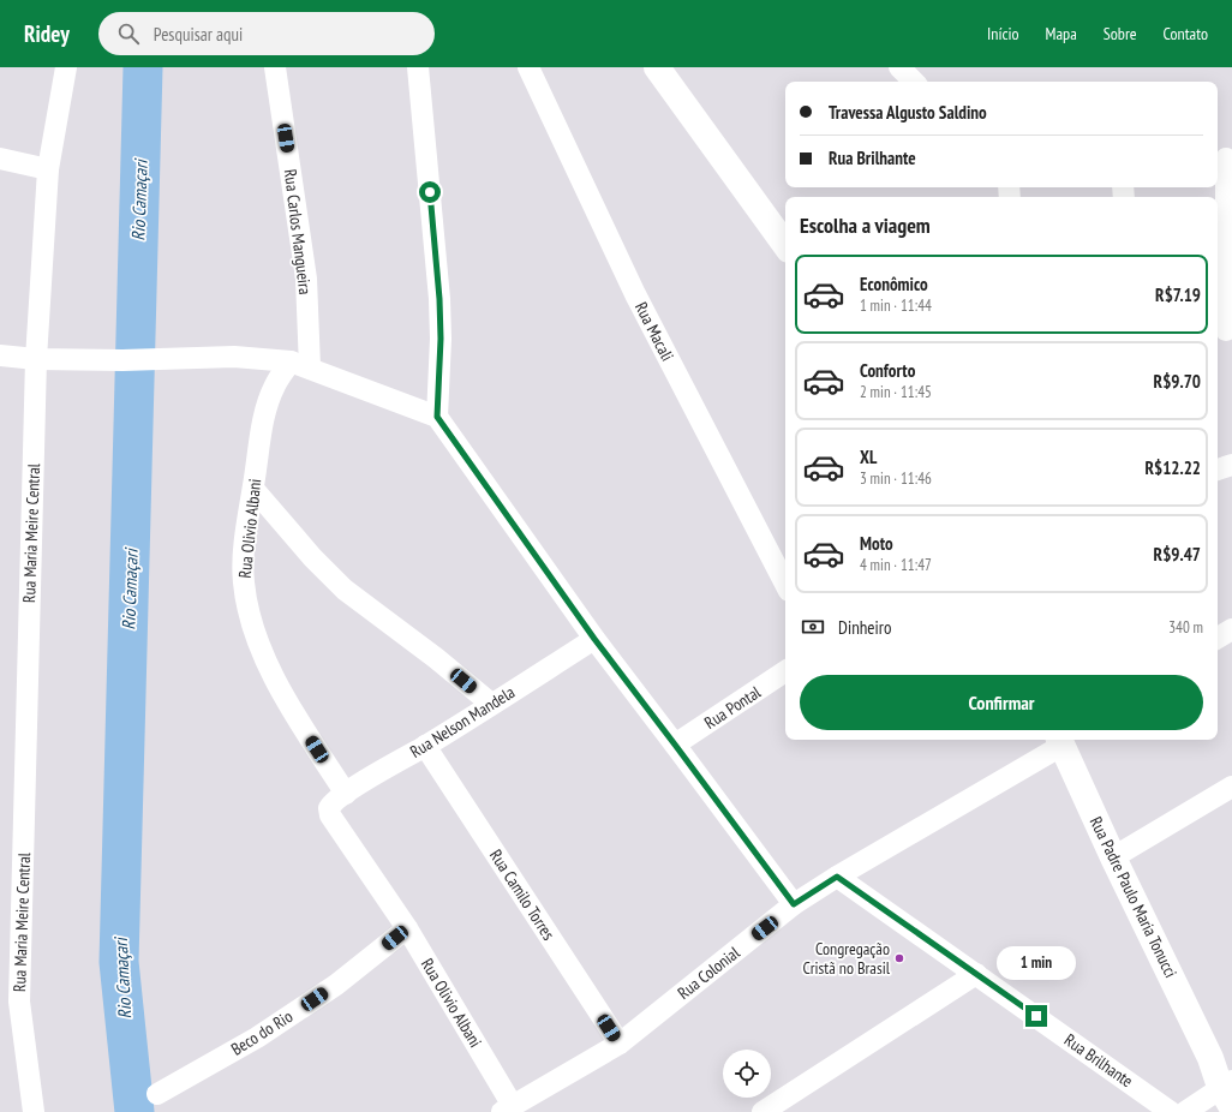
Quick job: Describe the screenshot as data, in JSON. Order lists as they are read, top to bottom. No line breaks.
{"streets":{"street":["Rua Carlos Mangueira","Rua Macali","Rua Olivio Albani","Rua Maria Meire Central","Rua Pontal","Rua Nelson Mandela","Rua Camilo Torres","Rua Padre Paulo Maria Tonucci","Rua Colonial","Beco do Rio","Rua Brilhante"]},"crossings":[["Rua Carlos Mangueira","Rua Olivio Albani"],["Rua Olivio Albani","Rua Nelson Mandela"],["Rua Olivio Albani","Rua Colonial"],["Rua Olivio Albani","Beco do Rio"],["Rua Nelson Mandela","Rua Camilo Torres"],["Rua Camilo Torres","Rua Colonial"],["Rua Padre Paulo Maria Tonucci","Rua Colonial"],["Rua Colonial","Rua Brilhante"]],"water":["Rio Camaçari"],"places":["Congregação Cristã no Brasil"],"page":{"header":"Ridey","search":"Pesquisar aqui","nav":["Início","Mapa","Sobre","Contato"],"banner":["Travessa Algusto Saldino","Rua Brilhante"],"heading":"Escolha a viagem","list":[{"name":"Econômico","note":"1 min · 11:44","value":"R$7.19"},{"name":"Conforto","note":"2 min · 11:45","value":"R$9.70"},{"name":"XL","note":"3 min · 11:46","value":"R$12.22"},{"name":"Moto","note":"4 min · 11:47","value":"R$9.47"}],"pay":["Dinheiro","340 m"],"buttons":"Confirmar","bubble":"1 min"}}
